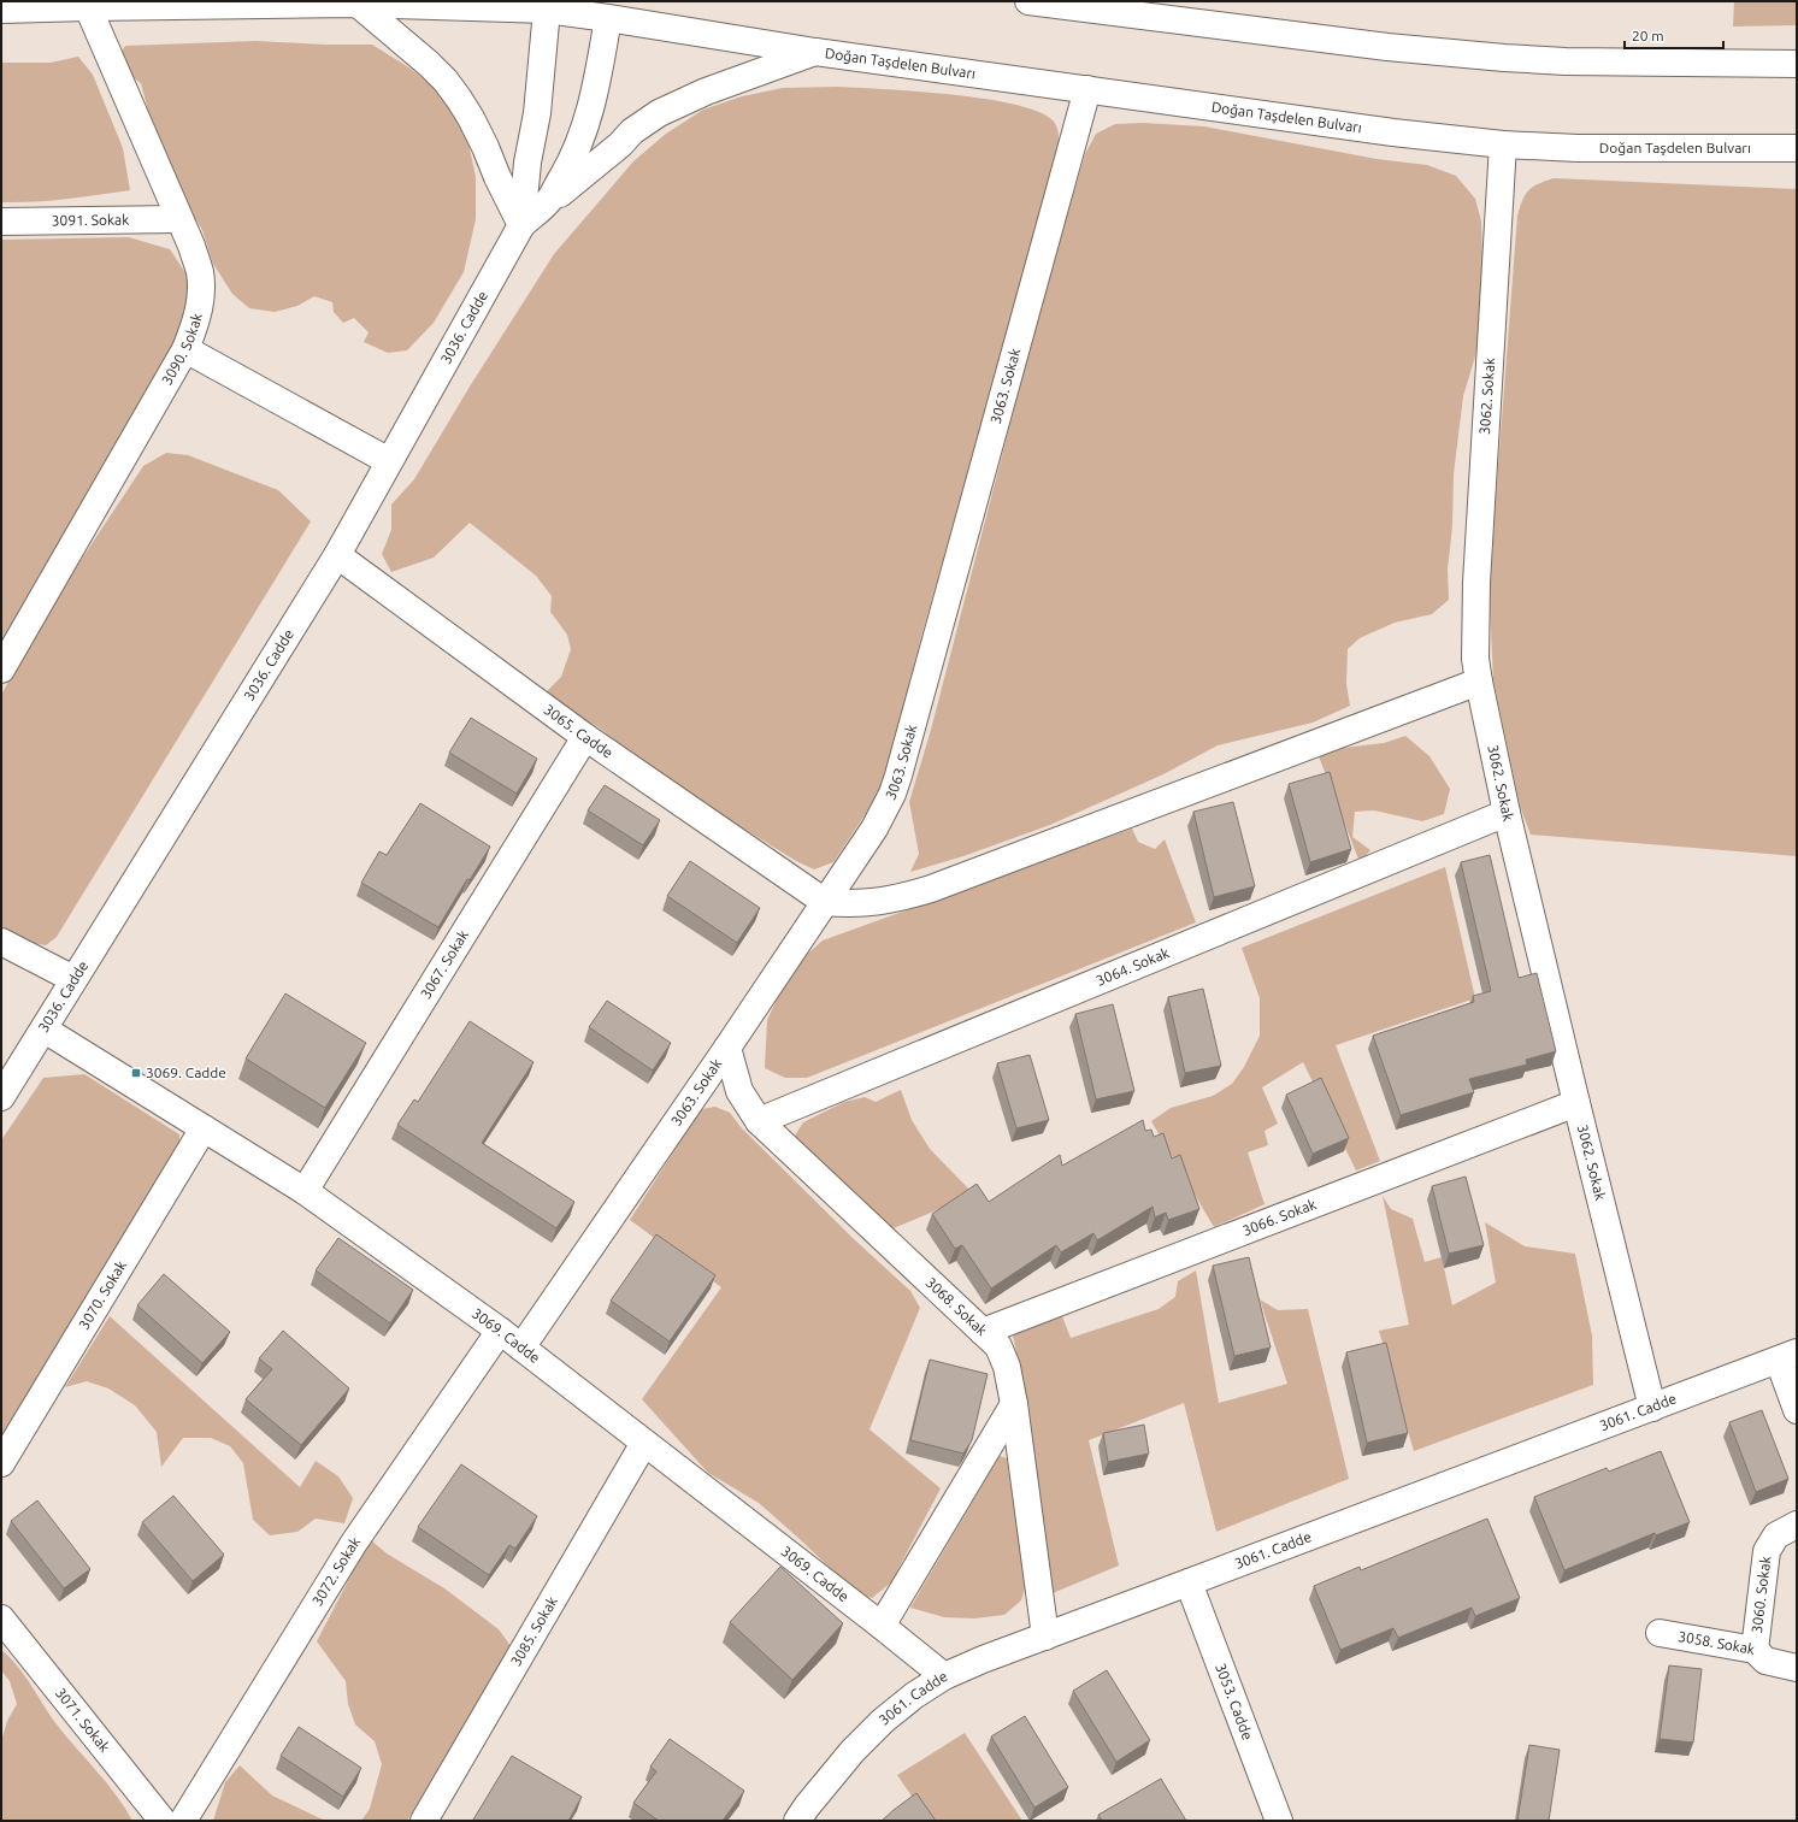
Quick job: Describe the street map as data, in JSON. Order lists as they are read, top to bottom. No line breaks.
{"streets":{"street":["Doğan Taşdelen Bulvarı","3091. Sokak","3036. Cadde","3090. Sokak","3063. Sokak","3062. Sokak","3065. Cadde","3067. Sokak","3064. Sokak","3066. Sokak","3070. Sokak","3068. Sokak","3069. Cadde","3061. Cadde","3072. Sokak","3060. Sokak","3085. Sokak","3058. Sokak","3053. Cadde","3071. Sokak"]},"crossings":[["Doğan Taşdelen Bulvarı","3036. Cadde"],["Doğan Taşdelen Bulvarı","3090. Sokak"],["Doğan Taşdelen Bulvarı","3063. Sokak"],["Doğan Taşdelen Bulvarı","3062. Sokak"],["3091. Sokak","3090. Sokak"],["3036. Cadde","3065. Cadde"],["3036. Cadde","3069. Cadde"],["3063. Sokak","3065. Cadde"],["3063. Sokak","3068. Sokak"],["3063. Sokak","3069. Cadde"],["3062. Sokak","3064. Sokak"],["3062. Sokak","3066. Sokak"],["3062. Sokak","3061. Cadde"],["3065. Cadde","3067. Sokak"],["3067. Sokak","3069. Cadde"],["3064. Sokak","3068. Sokak"],["3066. Sokak","3068. Sokak"],["3070. Sokak","3069. Cadde"],["3068. Sokak","3061. Cadde"],["3069. Cadde","3061. Cadde"],["3069. Cadde","3072. Sokak"],["3069. Cadde","3085. Sokak"],["3061. Cadde","3053. Cadde"],["3060. Sokak","3058. Sokak"]],"places":{"transit":["3069. Cadde"]},"scale_bar":"20 m"}
